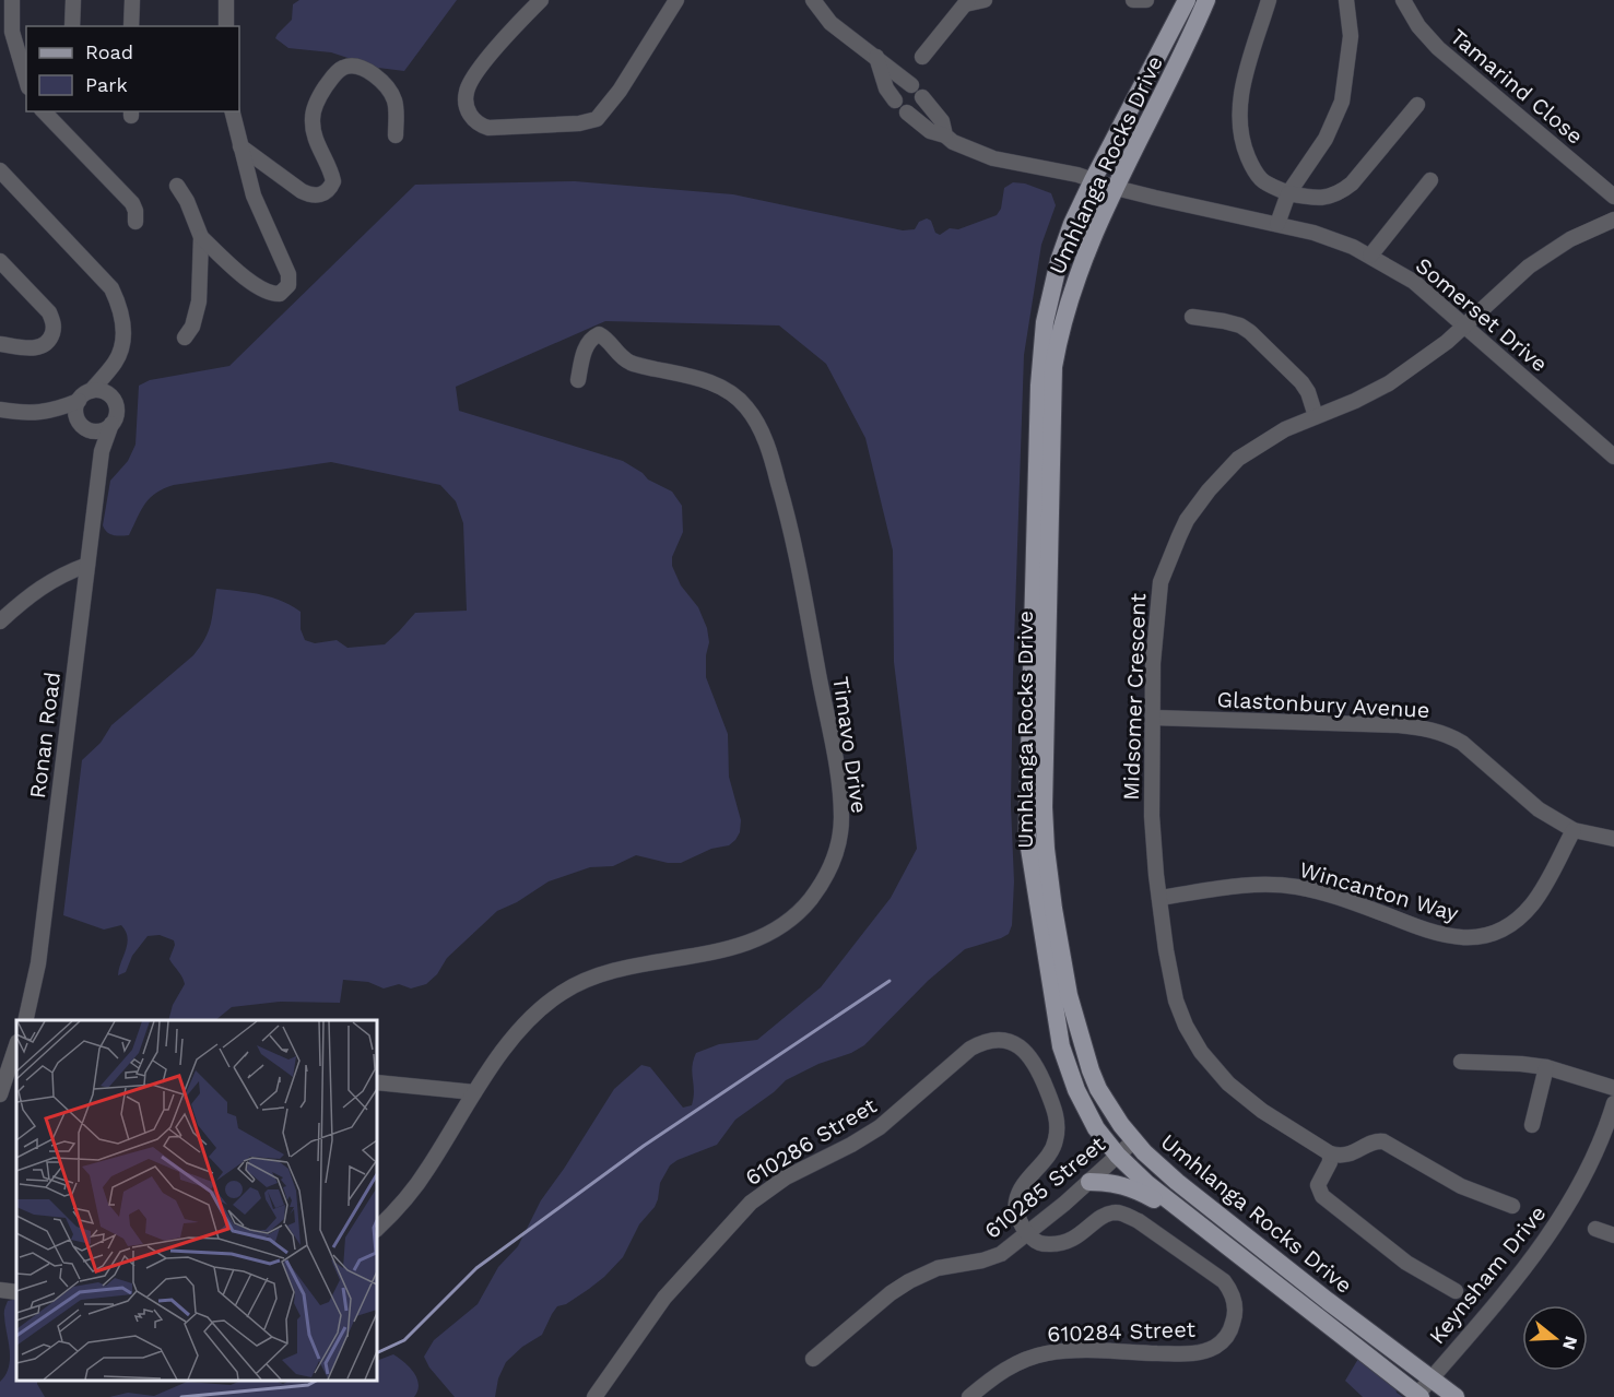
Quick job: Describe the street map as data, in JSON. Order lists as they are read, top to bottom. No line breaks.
{"streets":{"main road":["Umhlanga Rocks Drive"],"street":["Tamarind Close","Somerset Drive","Midsomer Crescent","Glastonbury Avenue","Ronan Road","Timavo Drive","Wincanton Way","610286 Street","610285 Street","Keynsham Drive","610284 Street"]},"crossings":[["Umhlanga Rocks Drive","Somerset Drive"],["Umhlanga Rocks Drive","610285 Street"],["Umhlanga Rocks Drive","Keynsham Drive"],["Somerset Drive","Midsomer Crescent"],["Midsomer Crescent","Glastonbury Avenue"],["Midsomer Crescent","Wincanton Way"],["Glastonbury Avenue","Wincanton Way"],["610286 Street","610285 Street"],["610286 Street","610284 Street"],["610285 Street","610284 Street"]],"legend":["Road","Park"],"north":"right"}
